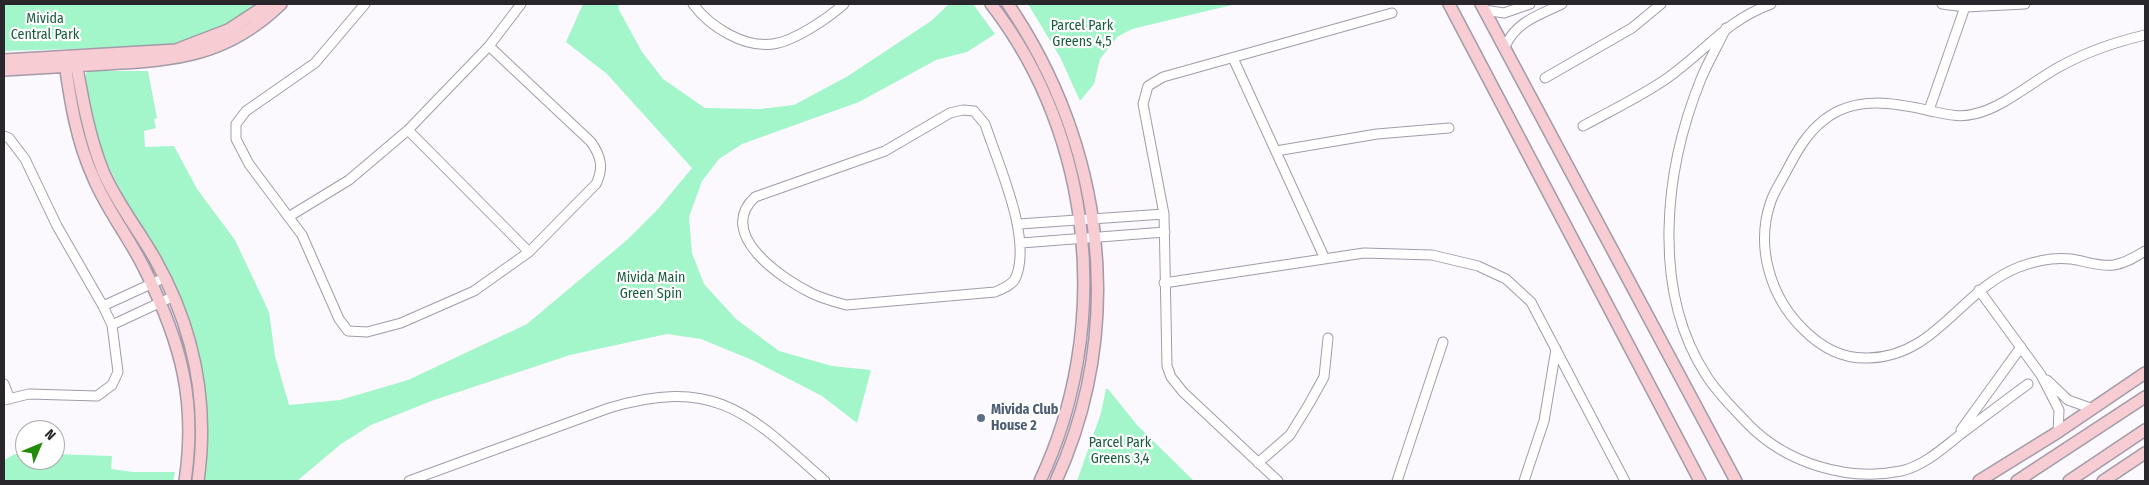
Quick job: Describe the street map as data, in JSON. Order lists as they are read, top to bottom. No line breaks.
{"parks":["Mivida Central Park","Parcel Park Greens 4,5","Mivida Main Green Spin","Parcel Park Greens 3,4"],"places":["Mivida Club House 2"],"north":"top right"}
